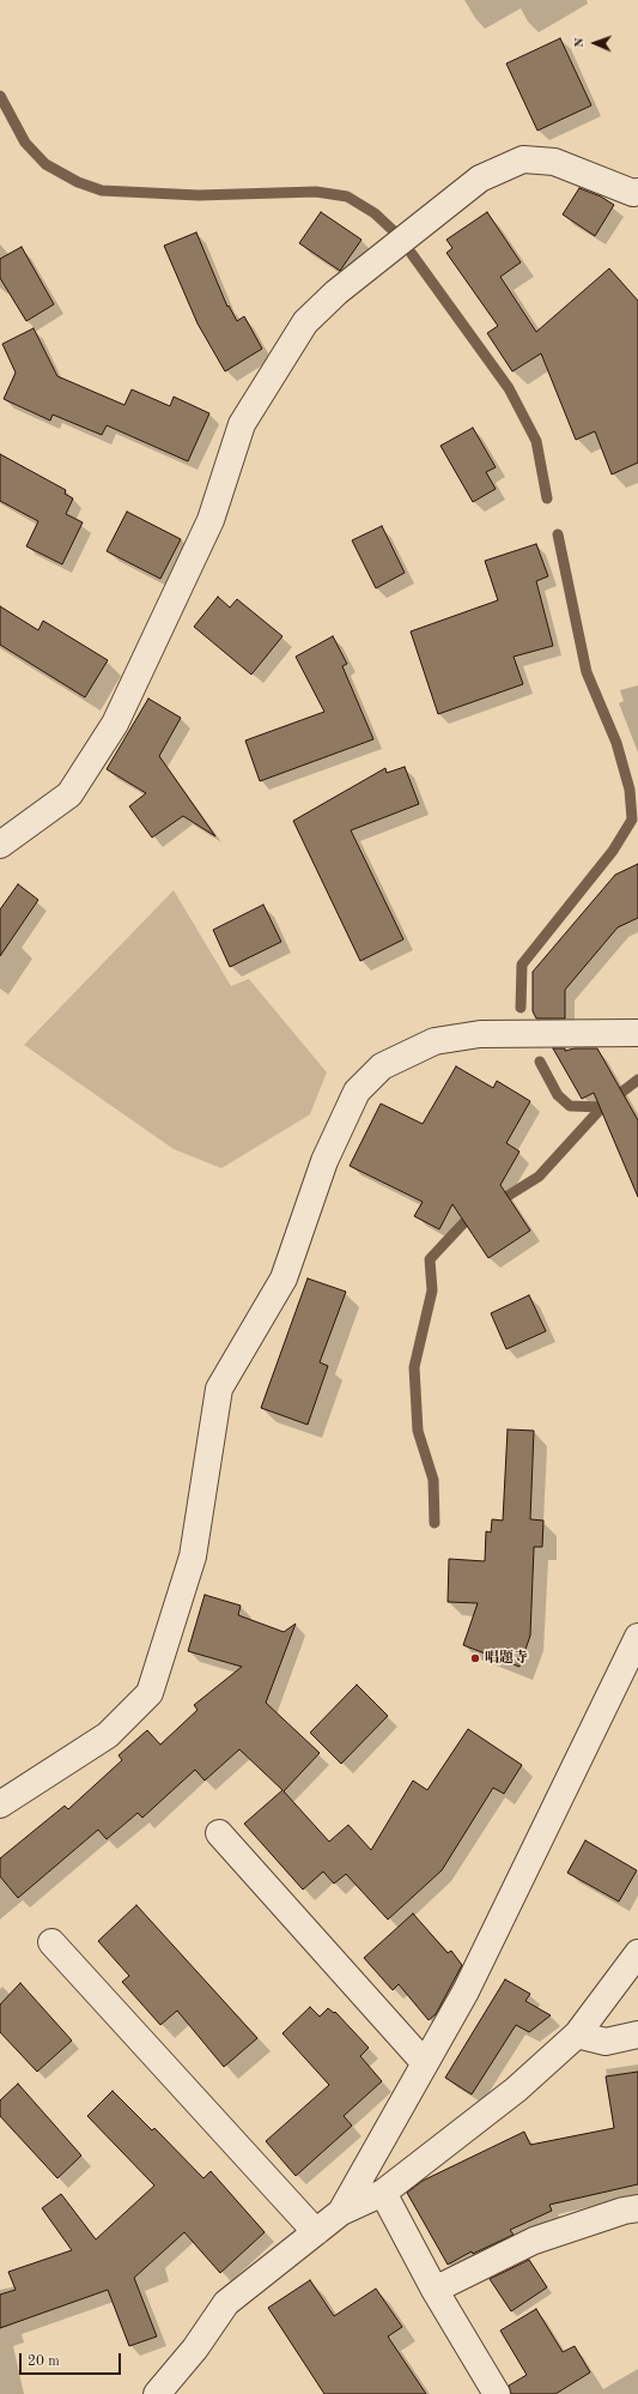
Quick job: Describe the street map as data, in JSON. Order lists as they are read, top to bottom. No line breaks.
{"places":["唱題寺"],"scale_bar":"20 m","north":"left"}
